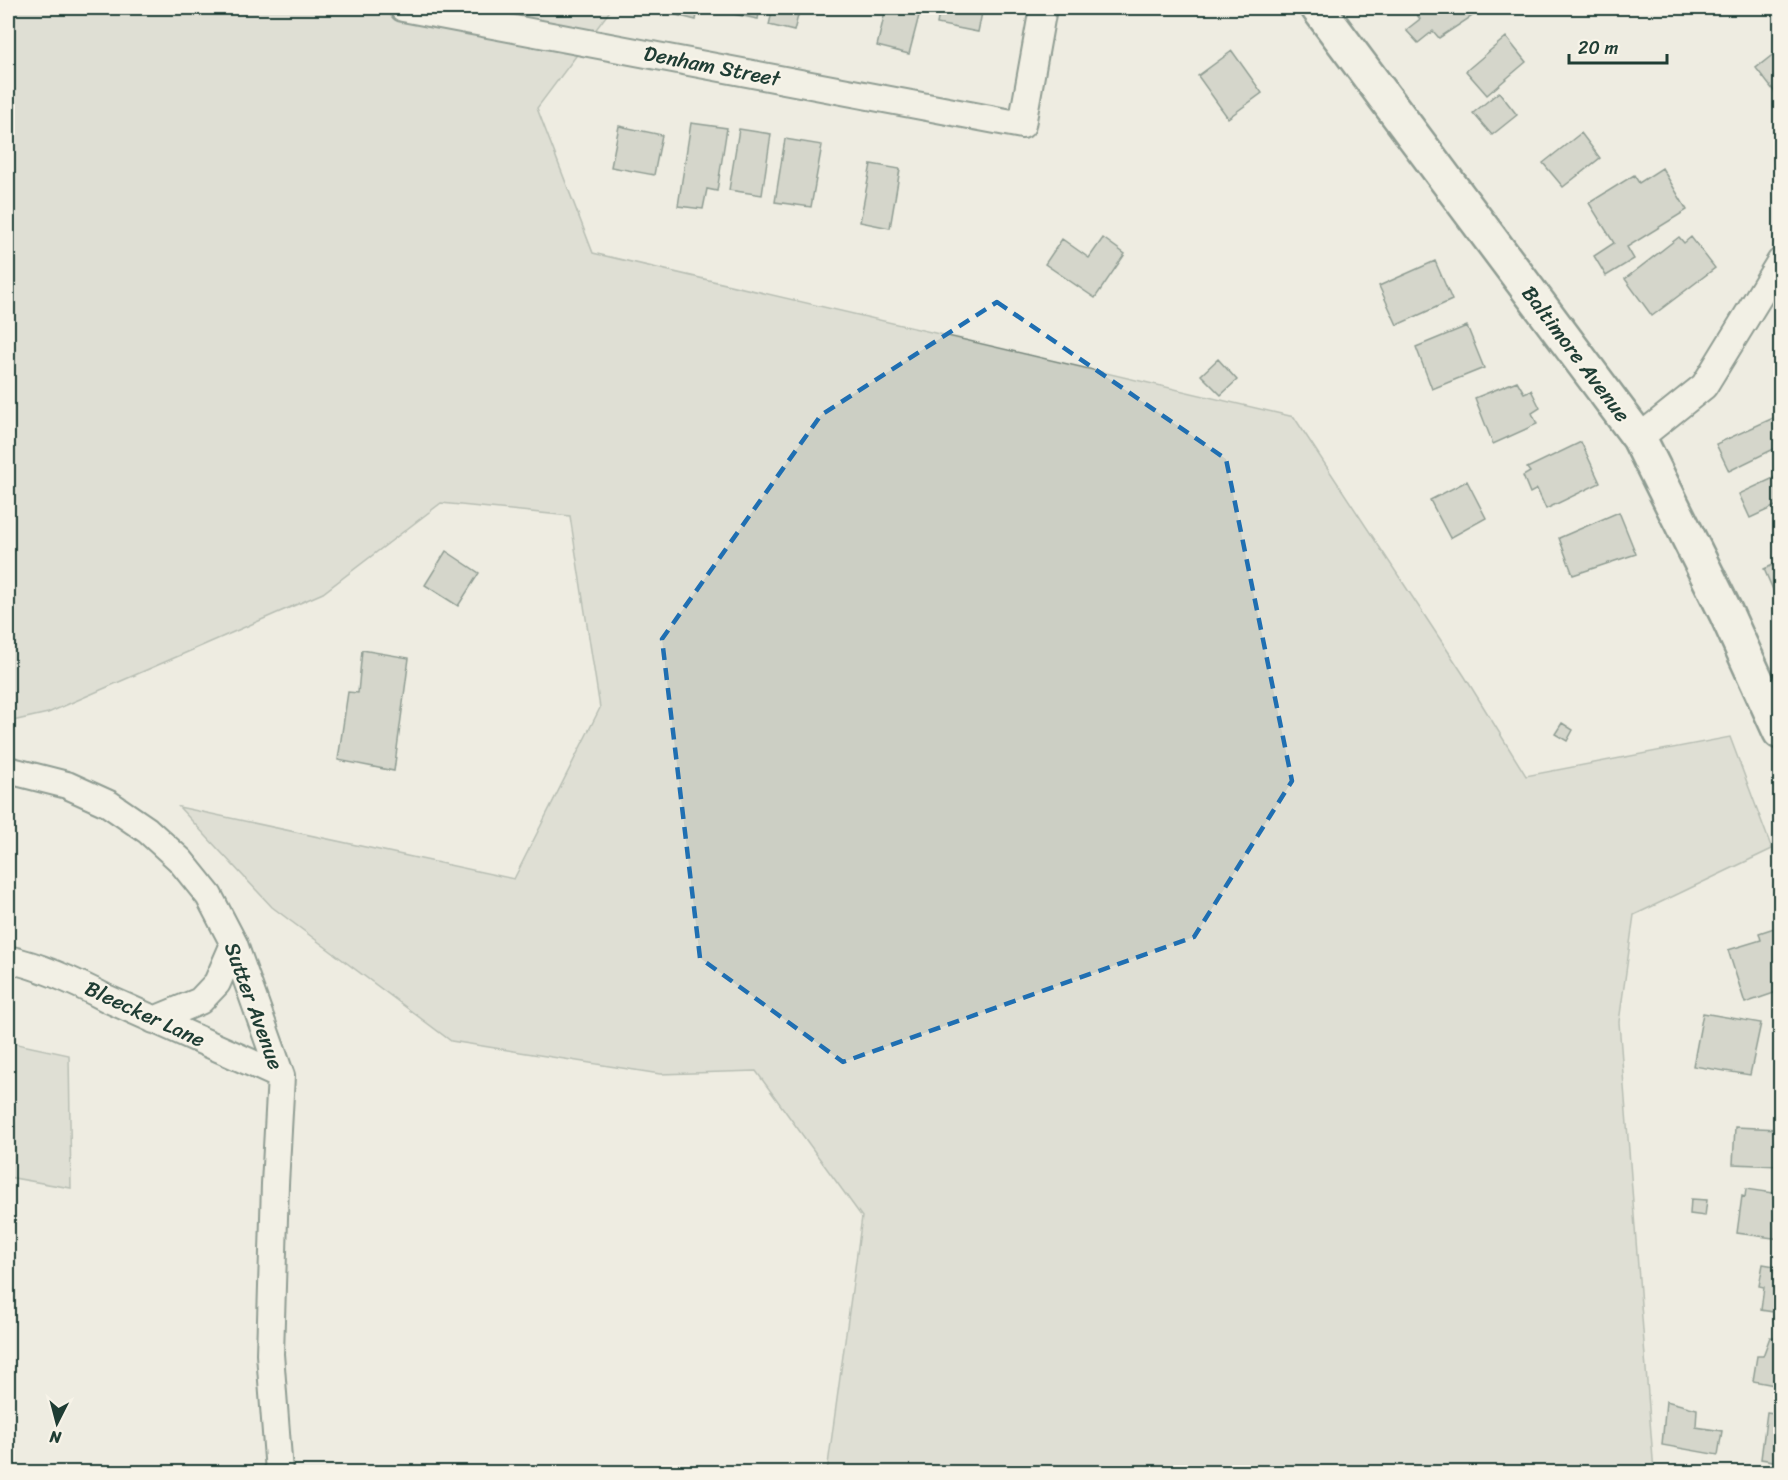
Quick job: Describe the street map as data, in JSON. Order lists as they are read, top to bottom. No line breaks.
{"streets":{"street":["Denham Street","Baltimore Avenue","Sutter Avenue","Bleecker Lane"]},"crossings":[["Sutter Avenue","Bleecker Lane"]],"scale_bar":"20 m","north":"bottom"}
